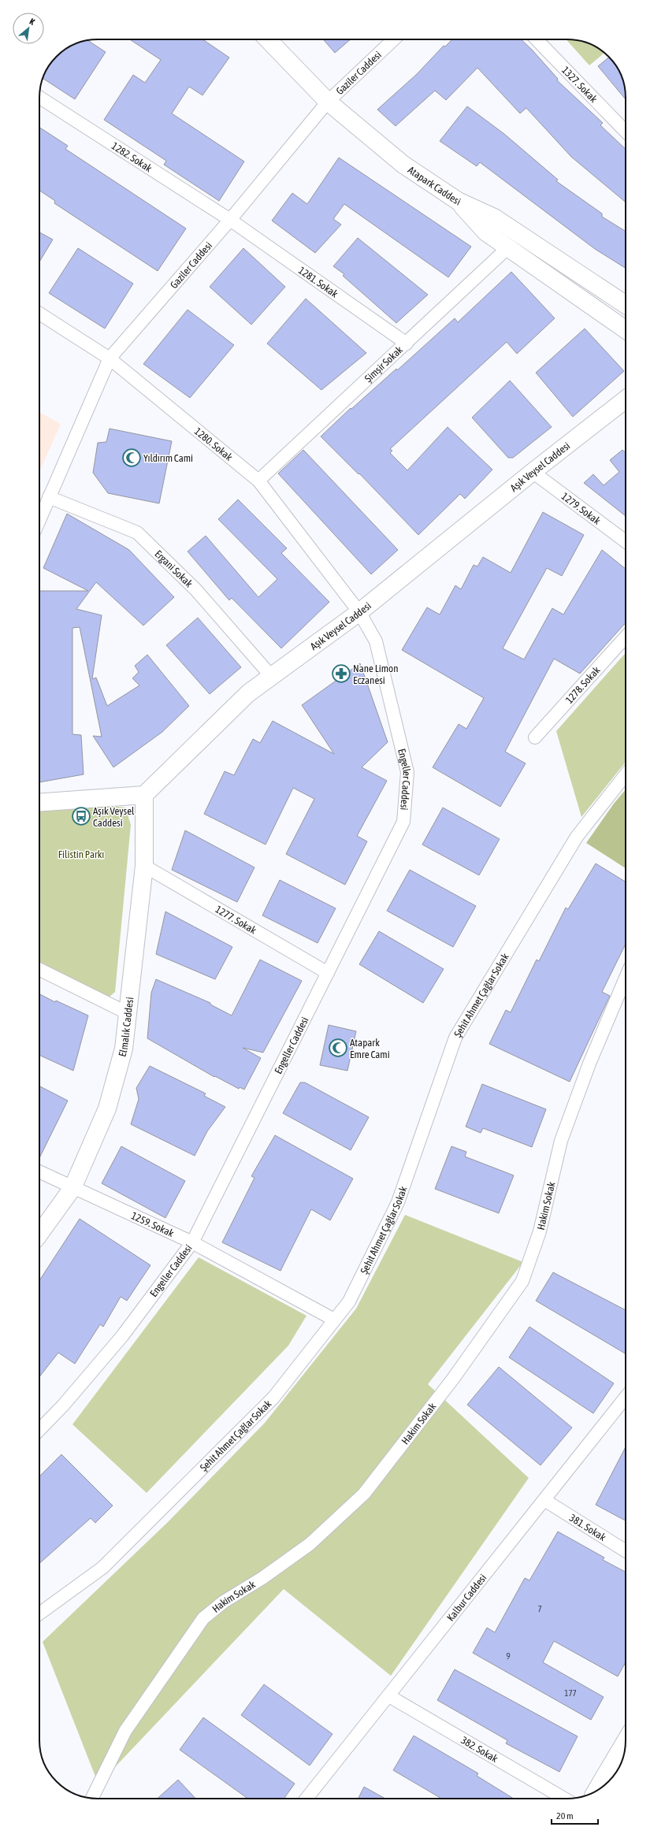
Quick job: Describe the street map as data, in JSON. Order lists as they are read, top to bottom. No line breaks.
{"streets":{"street":["Gaziler Caddesi","1327. Sokak","1282. Sokak","Atapark Caddesi","1281. Sokak","Şimşir Sokak","1280. Sokak","Aşık Veysel Caddesi","1279. Sokak","Ergani Sokak","1278. Sokak","Engeller Caddesi","1277. Sokak","Şehit Ahmet Çağlar Sokak","Elmalık Caddesi","Hakim Sokak","1259. Sokak","381. Sokak","Kalbur Caddesi","382. Sokak"]},"crossings":[["Gaziler Caddesi","1282. Sokak"],["Gaziler Caddesi","Atapark Caddesi"],["Gaziler Caddesi","1281. Sokak"],["Gaziler Caddesi","1280. Sokak"],["Gaziler Caddesi","Ergani Sokak"],["1282. Sokak","1281. Sokak"],["1281. Sokak","Şimşir Sokak"],["Şimşir Sokak","1280. Sokak"],["1280. Sokak","Aşık Veysel Caddesi"],["1280. Sokak","Engeller Caddesi"],["Aşık Veysel Caddesi","1279. Sokak"],["Aşık Veysel Caddesi","Ergani Sokak"],["Aşık Veysel Caddesi","Engeller Caddesi"],["Aşık Veysel Caddesi","Elmalık Caddesi"],["Engeller Caddesi","1277. Sokak"],["Engeller Caddesi","1259. Sokak"],["1277. Sokak","Elmalık Caddesi"],["Şehit Ahmet Çağlar Sokak","1259. Sokak"],["Elmalık Caddesi","1259. Sokak"],["381. Sokak","Kalbur Caddesi"],["Kalbur Caddesi","382. Sokak"]],"parks":["Filistin Parkı"],"places":{"mosque":["Yıldırım Cami","Atapark Emre Cami"],"pharmacy":["Nane Limon Eczanesi"],"bus stop":["Aşık Veysel Caddesi"]},"house_numbers":["7","9","177"],"scale_bar":"20 m","north":"top right"}
